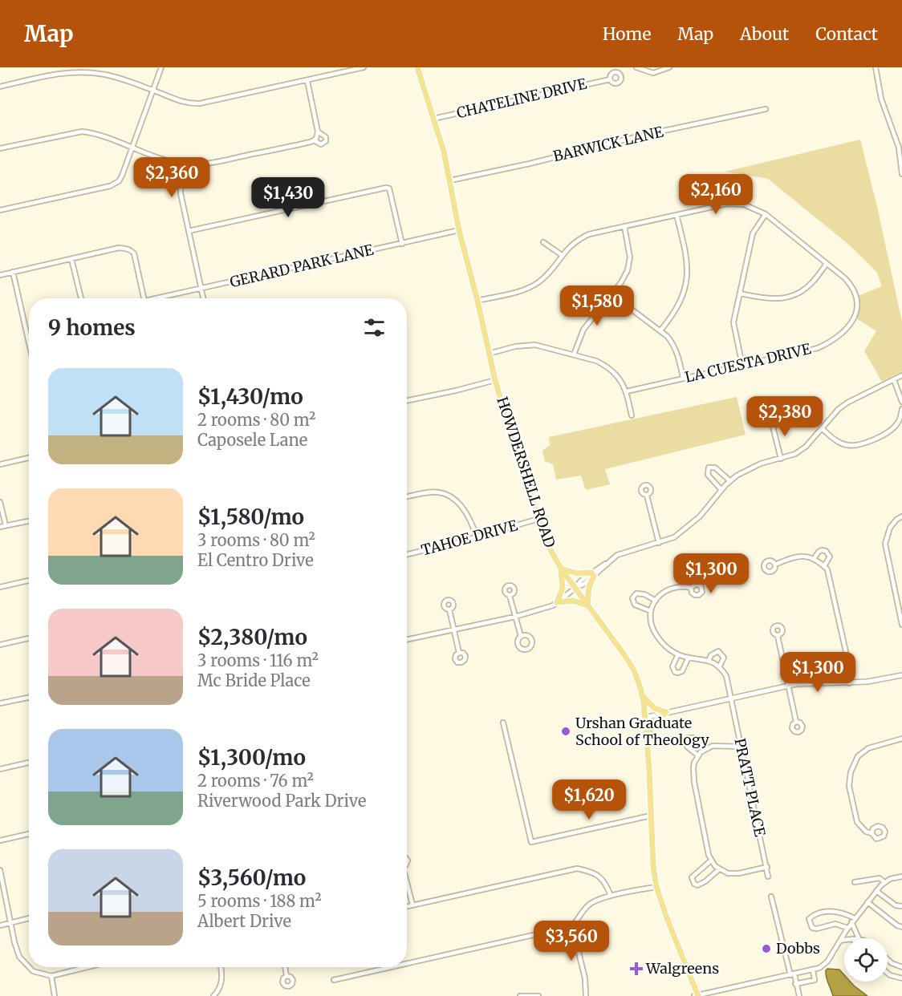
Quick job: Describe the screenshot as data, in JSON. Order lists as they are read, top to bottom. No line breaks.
{"streets":{"main road":["HOWDERSHELL ROAD"],"street":["CHATELINE DRIVE","BARWICK LANE","GERARD PARK LANE","LA CUESTA DRIVE","TAHOE DRIVE","PRATT PLACE"]},"crossings":[["CHATELINE DRIVE","HOWDERSHELL ROAD"],["BARWICK LANE","HOWDERSHELL ROAD"],["GERARD PARK LANE","HOWDERSHELL ROAD"],["HOWDERSHELL ROAD","TAHOE DRIVE"]],"places":{"other":["Urshan Graduate School of Theology","Dobbs"],"health":["Walgreens"]},"page":{"header":"Map","nav":["Home","Map","About","Contact"],"price":["$2,360","$2,160","$1,430","$1,580","$2,380","$1,300","$1,300","$1,620","$3,560"],"heading":"9 homes","list":[{"name":"$1,430/mo","note":"2 rooms · 80 m² · Caposele Lane"},{"name":"$1,580/mo","note":"3 rooms · 80 m² · El Centro Drive"},{"name":"$2,380/mo","note":"3 rooms · 116 m² · Mc Bride Place"},{"name":"$1,300/mo","note":"2 rooms · 76 m² · Riverwood Park Drive"},{"name":"$3,560/mo","note":"5 rooms · 188 m² · Albert Drive"}]}}
